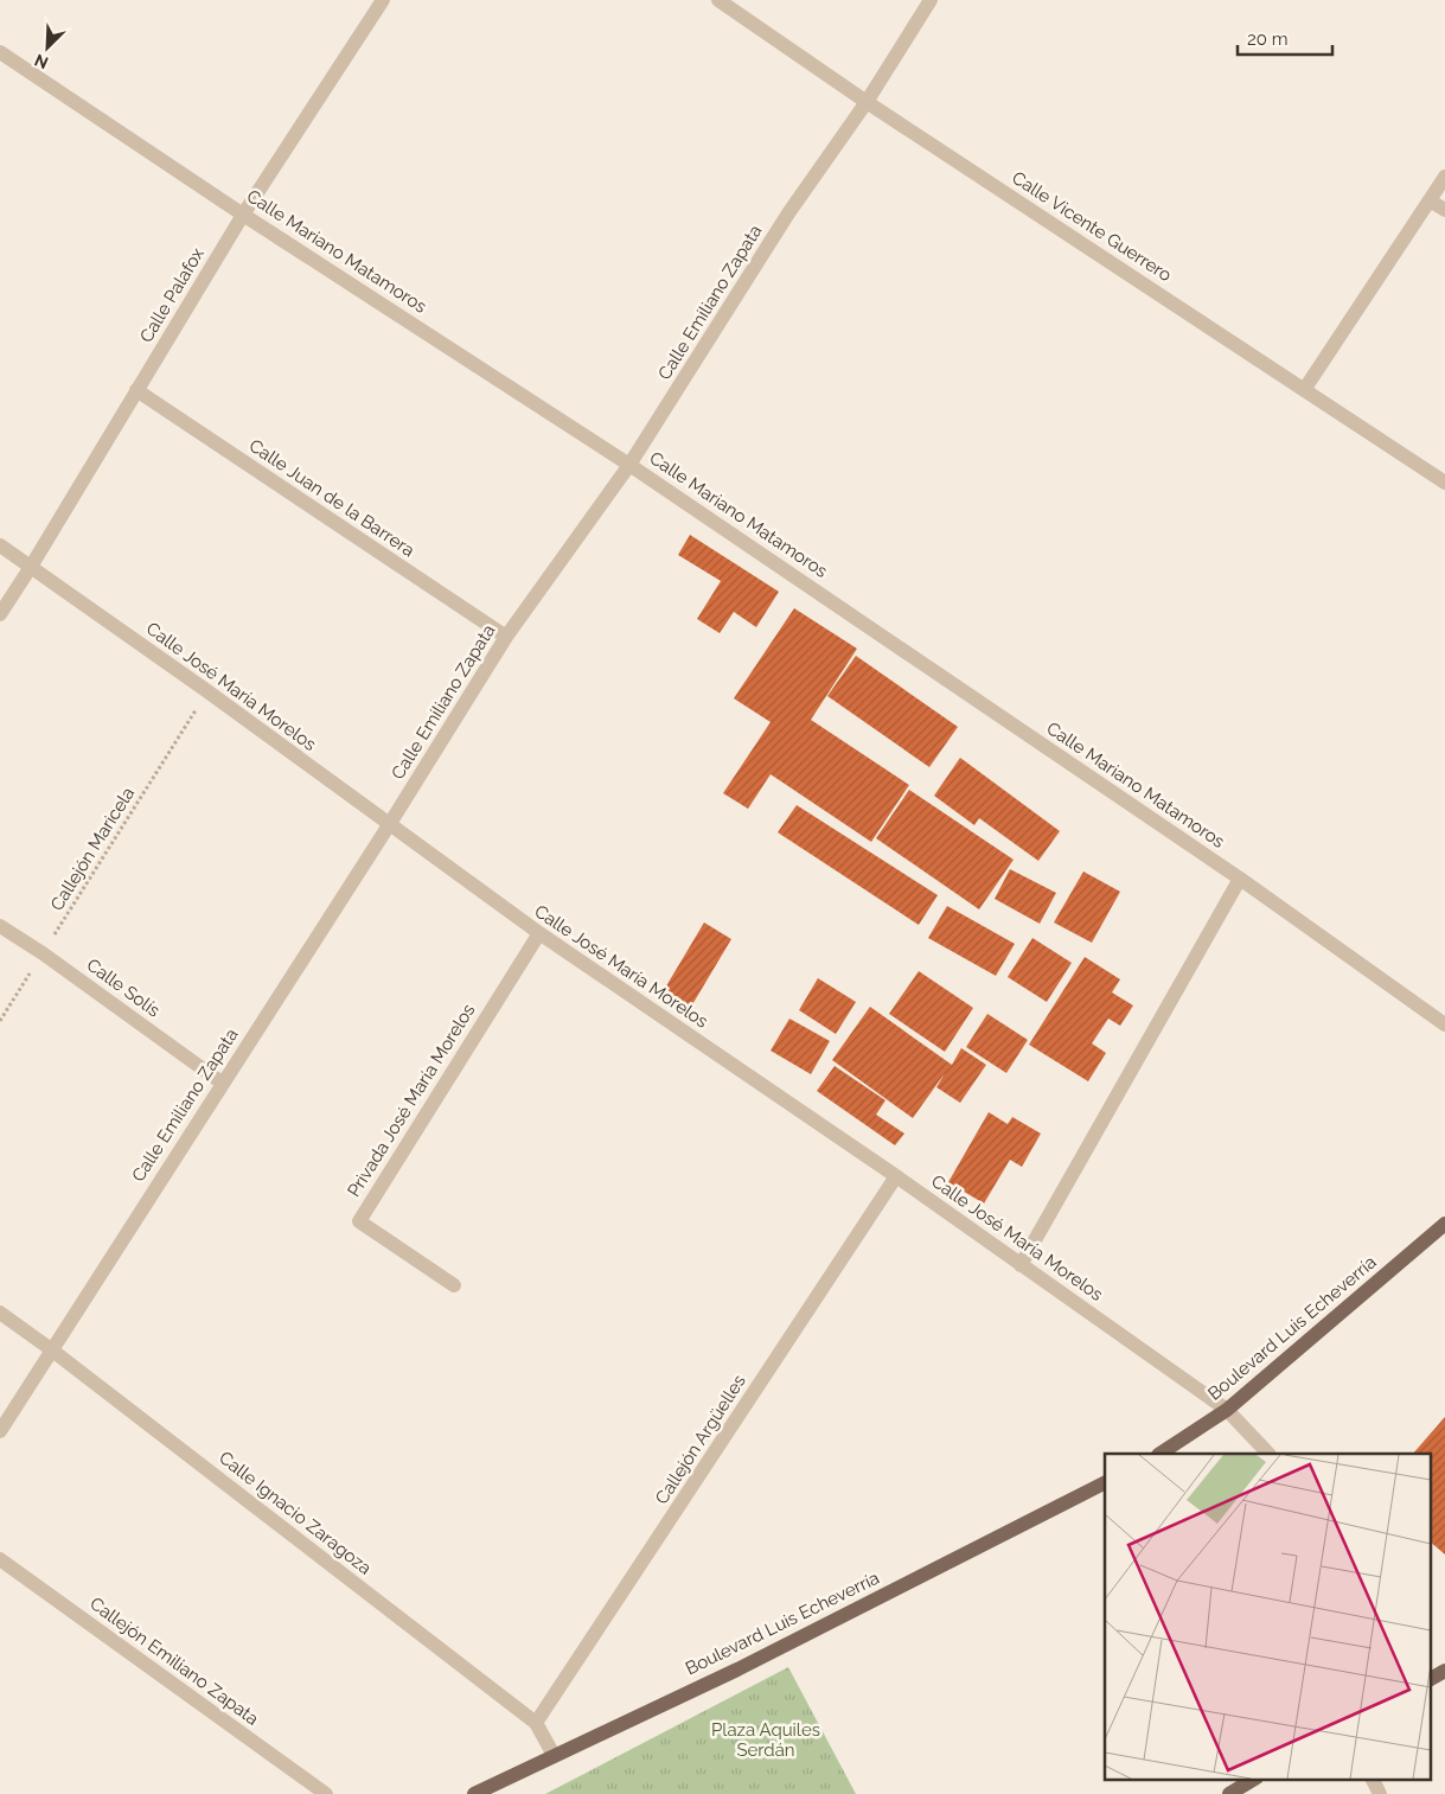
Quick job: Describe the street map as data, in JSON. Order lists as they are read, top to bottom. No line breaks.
{"streets":{"main road":["Boulevard Luis Echeverría"],"street":["Calle Vicente Guerrero","Calle Mariano Matamoros","Calle Palafox","Calle Emiliano Zapata","Calle Juan de la Barrera","Calle José María Morelos","Calle Solís","Privada José María Morelos","Callejón Argüelles","Calle Ignacio Zaragoza","Callejón Emiliano Zapata"],"path":["Callejón Maricela"]},"crossings":[["Calle Vicente Guerrero","Calle Emiliano Zapata"],["Calle Mariano Matamoros","Calle Palafox"],["Calle Mariano Matamoros","Calle Emiliano Zapata"],["Calle Palafox","Calle Juan de la Barrera"],["Calle Palafox","Calle José María Morelos"],["Calle Emiliano Zapata","Calle Juan de la Barrera"],["Calle Emiliano Zapata","Calle José María Morelos"],["Calle Emiliano Zapata","Calle Solís"],["Calle Emiliano Zapata","Calle Ignacio Zaragoza"],["Calle José María Morelos","Callejón Maricela"],["Calle José María Morelos","Privada José María Morelos"],["Calle José María Morelos","Boulevard Luis Echeverría"],["Calle José María Morelos","Callejón Argüelles"],["Callejón Maricela","Calle Solís"],["Boulevard Luis Echeverría","Calle Ignacio Zaragoza"],["Callejón Argüelles","Calle Ignacio Zaragoza"]],"parks":["Plaza Aquiles Serdán"],"scale_bar":"20 m","north":"bottom left"}
